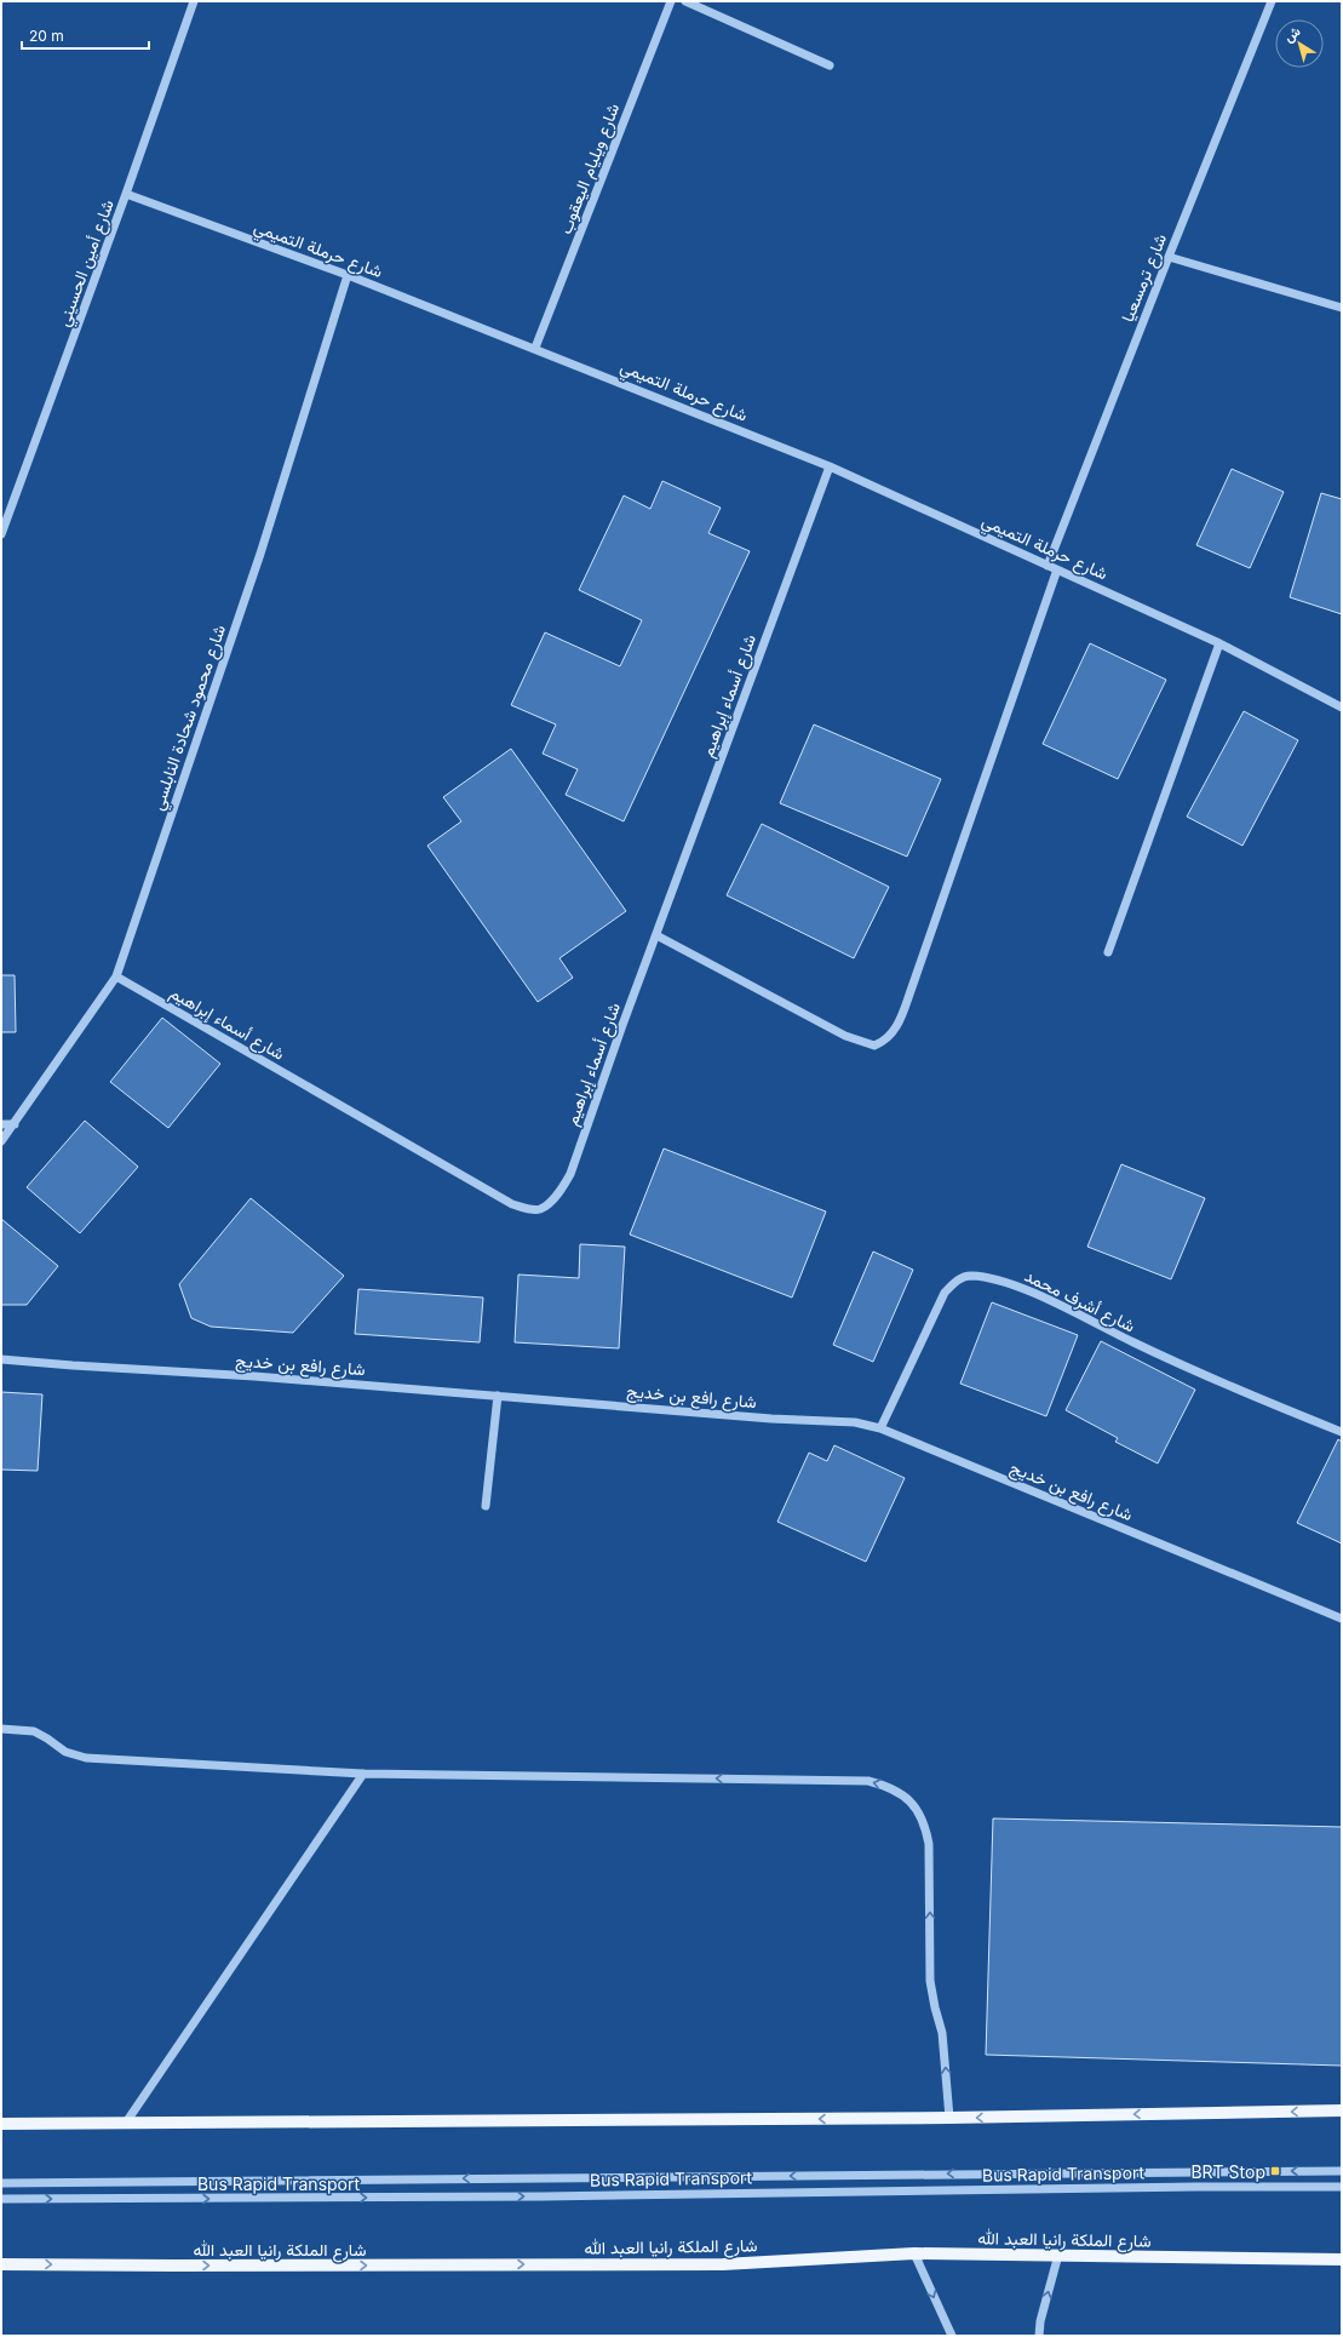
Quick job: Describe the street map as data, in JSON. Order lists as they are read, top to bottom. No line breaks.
{"streets":{"main road":["شارع الملكة رانيا العبد الله"],"street":["شارع ويليام اليعقوب","شارع حرملة التميمي","شارع أمين الحسيني","شارع ترمسعيا","شارع أسماء إبراهيم","شارع محمود شحادة النابلسي","شارع أشرف محمد","شارع رافع بن خديج","Bus Rapid Transport"]},"crossings":[["شارع ويليام اليعقوب","شارع حرملة التميمي"],["شارع حرملة التميمي","شارع أمين الحسيني"],["شارع حرملة التميمي","شارع ترمسعيا"],["شارع حرملة التميمي","شارع أسماء إبراهيم"],["شارع حرملة التميمي","شارع محمود شحادة النابلسي"],["شارع ترمسعيا","شارع أسماء إبراهيم"],["شارع أسماء إبراهيم","شارع محمود شحادة النابلسي"],["شارع أشرف محمد","شارع رافع بن خديج"]],"one_way":["شارع الملكة رانيا العبد الله"],"places":{"transit":["BRT Stop"]},"scale_bar":"20 m","north":"top left"}
